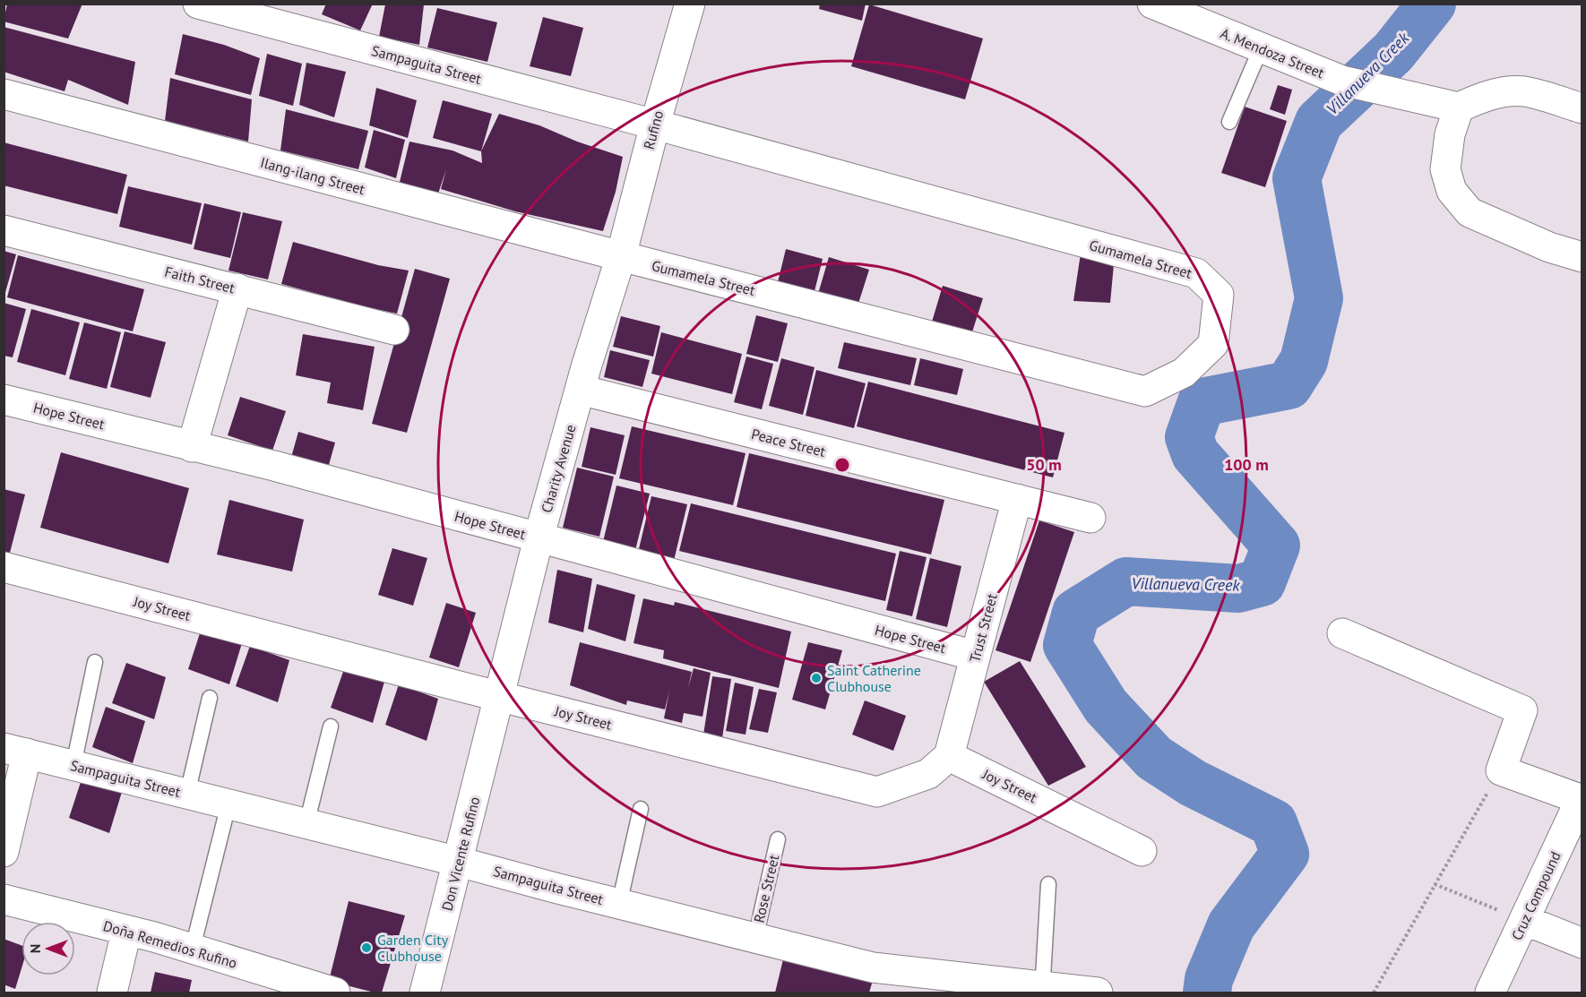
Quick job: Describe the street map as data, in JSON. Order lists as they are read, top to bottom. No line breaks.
{"streets":{"street":["A. Mendoza Street","Sampaguita Street","Rufino","Ilang-ilang Street","Gumamela Street","Faith Street","Hope Street","Peace Street","Charity Avenue","Joy Street","Trust Street","Don Vicente Rufino","Cruz Compound","Doña Remedios Rufino"],"lane":["Rose Street"]},"crossings":[["Sampaguita Street","Rufino"],["Sampaguita Street","Gumamela Street"],["Sampaguita Street","Don Vicente Rufino"],["Sampaguita Street","Rose Street"],["Rufino","Ilang-ilang Street"],["Rufino","Gumamela Street"],["Rufino","Charity Avenue"],["Ilang-ilang Street","Gumamela Street"],["Ilang-ilang Street","Charity Avenue"],["Gumamela Street","Charity Avenue"],["Hope Street","Charity Avenue"],["Hope Street","Trust Street"],["Peace Street","Charity Avenue"],["Peace Street","Trust Street"],["Charity Avenue","Joy Street"],["Charity Avenue","Don Vicente Rufino"],["Joy Street","Trust Street"]],"water":["Villanueva Creek"],"places":["Saint Catherine Clubhouse","Garden City Clubhouse"],"north":"left","rings":["50 m","100 m"]}
